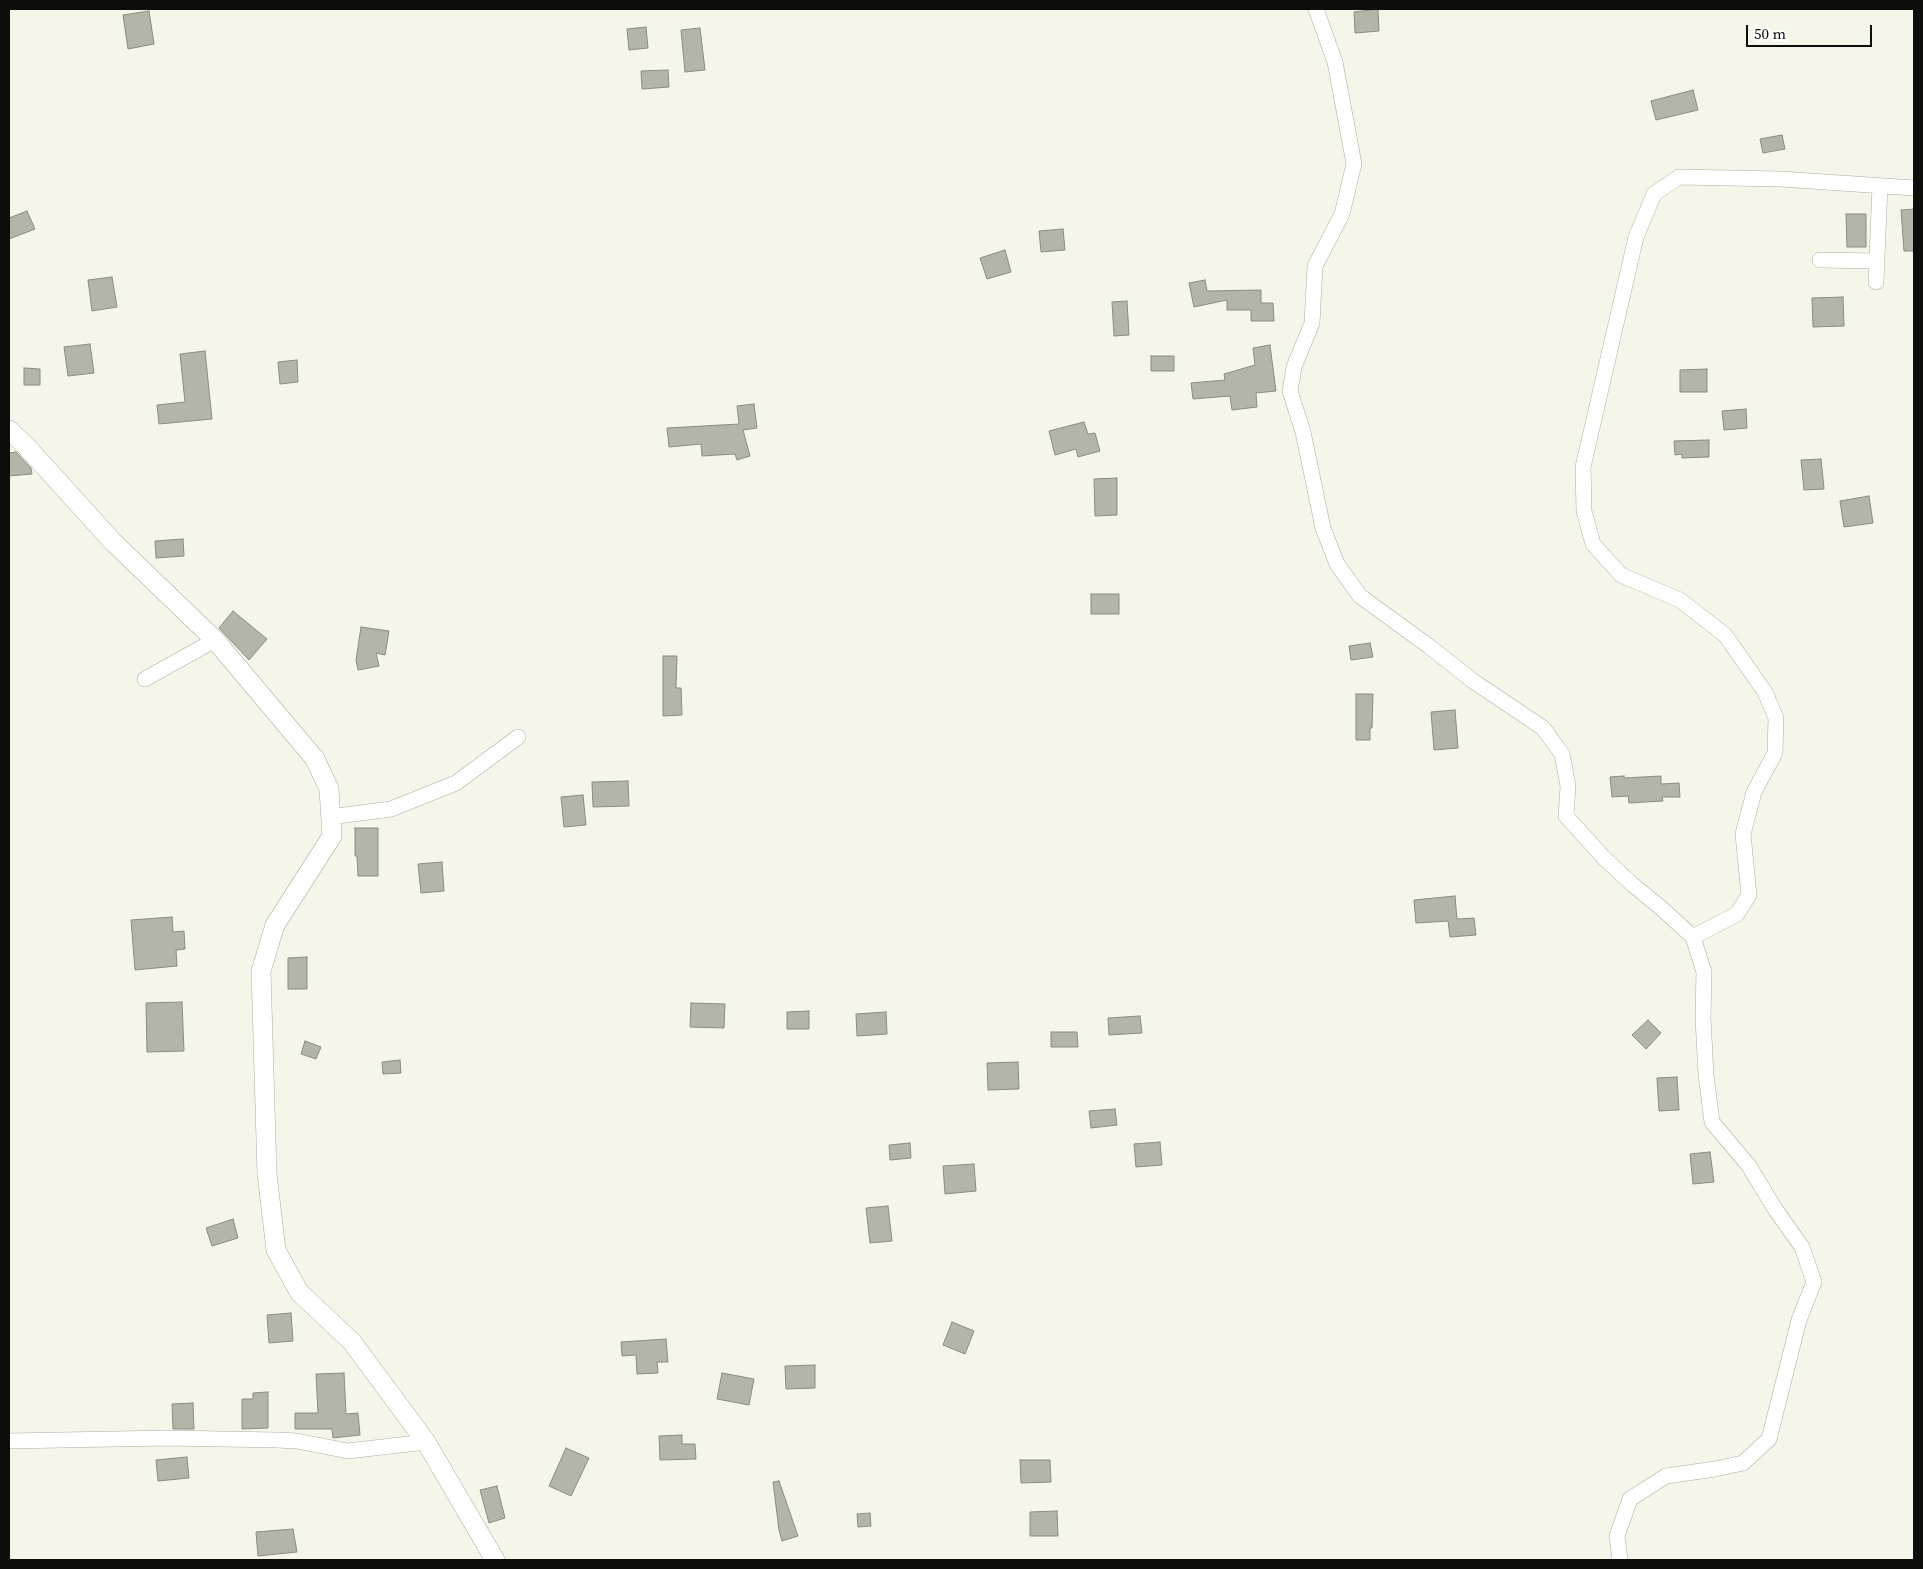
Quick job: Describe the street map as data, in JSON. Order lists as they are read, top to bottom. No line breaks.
{"scale_bar":"50 m"}
